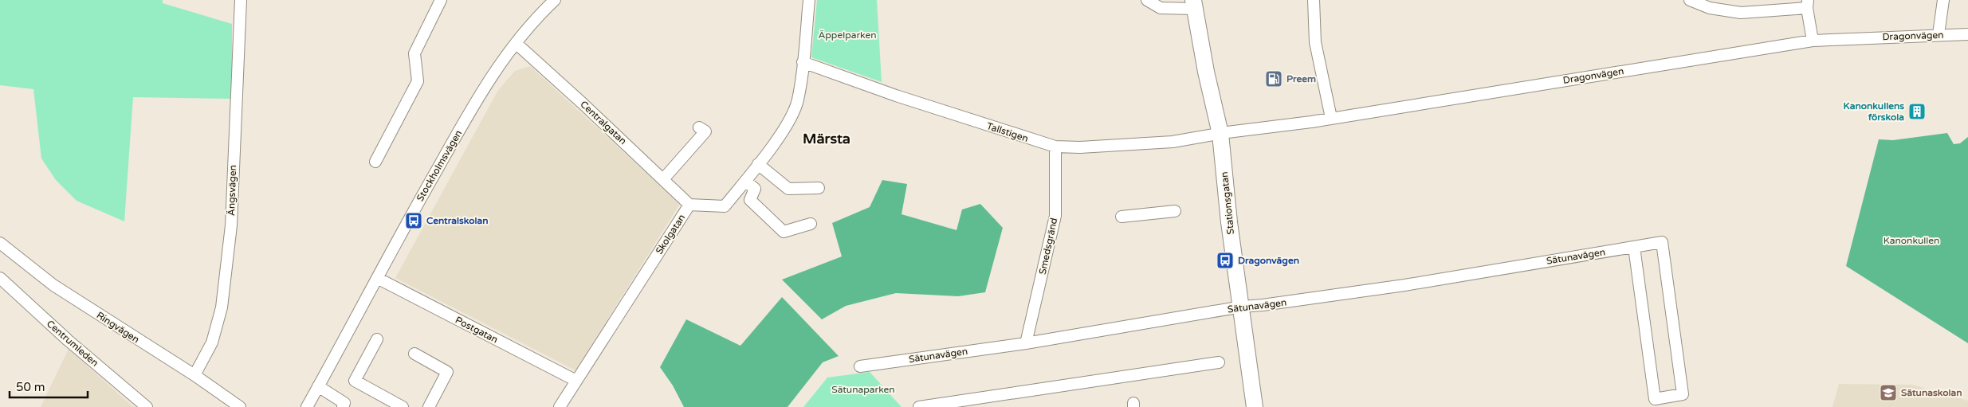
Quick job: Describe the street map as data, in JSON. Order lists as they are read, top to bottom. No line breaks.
{"streets":{"street":["Dragonvägen","Centralgatan","Tallstigen","Stockholmsvägen","Ängsvägen","Stationsgatan","Skolgatan","Smedsgränd","Sätunavägen","Ringvägen","Postgatan","Centrumleden"]},"crossings":[["Dragonvägen","Tallstigen"],["Dragonvägen","Stationsgatan"],["Centralgatan","Stockholmsvägen"],["Centralgatan","Skolgatan"],["Tallstigen","Stationsgatan"],["Tallstigen","Skolgatan"],["Tallstigen","Smedsgränd"],["Stockholmsvägen","Postgatan"],["Ängsvägen","Ringvägen"],["Stationsgatan","Sätunavägen"],["Skolgatan","Postgatan"],["Smedsgränd","Sätunavägen"]],"districts":["Märsta"],"parks":["Äppelparken","Kanonkullen","Sätunaparken"],"places":{"fuel station":["Preem"],"building":["Kanonkullens förskola"],"bus stop":["Centralskolan","Dragonvägen"],"school or university":["Sätunaskolan"]},"scale_bar":"50 m"}
